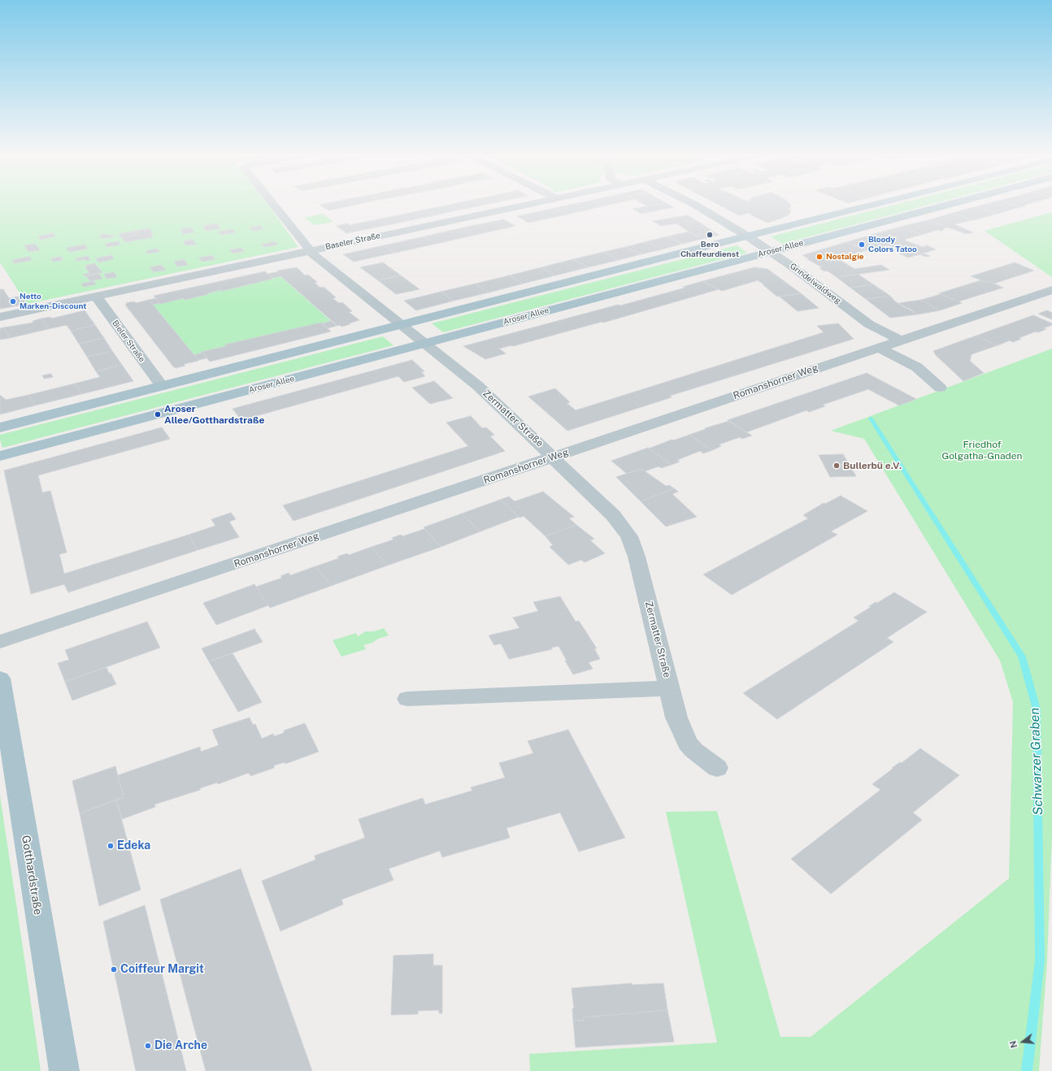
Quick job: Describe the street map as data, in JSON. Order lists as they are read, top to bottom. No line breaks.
{"streets":{"main road":["Aroser Allee","Gotthardstraße"],"street":["Baseler Straße","Grindelwaldweg","Bieler Straße","Romanshorner Weg","Zermatter Straße"]},"crossings":[["Baseler Straße","Bieler Straße"],["Baseler Straße","Zermatter Straße"],["Aroser Allee","Grindelwaldweg"],["Aroser Allee","Bieler Straße"],["Aroser Allee","Zermatter Straße"],["Grindelwaldweg","Romanshorner Weg"],["Romanshorner Weg","Zermatter Straße"]],"water":["Schwarzer Graben"],"parks":["Friedhof Golgatha-Gnaden"],"places":["Bero Chaffeurdienst","Bloody Colors Tatoo","Nostalgie","Netto Marken-Discount","Aroser Allee/Gotthardstraße","Bullerbü e.V.","Edeka","Coiffeur Margit","Die Arche"],"north":"left"}
